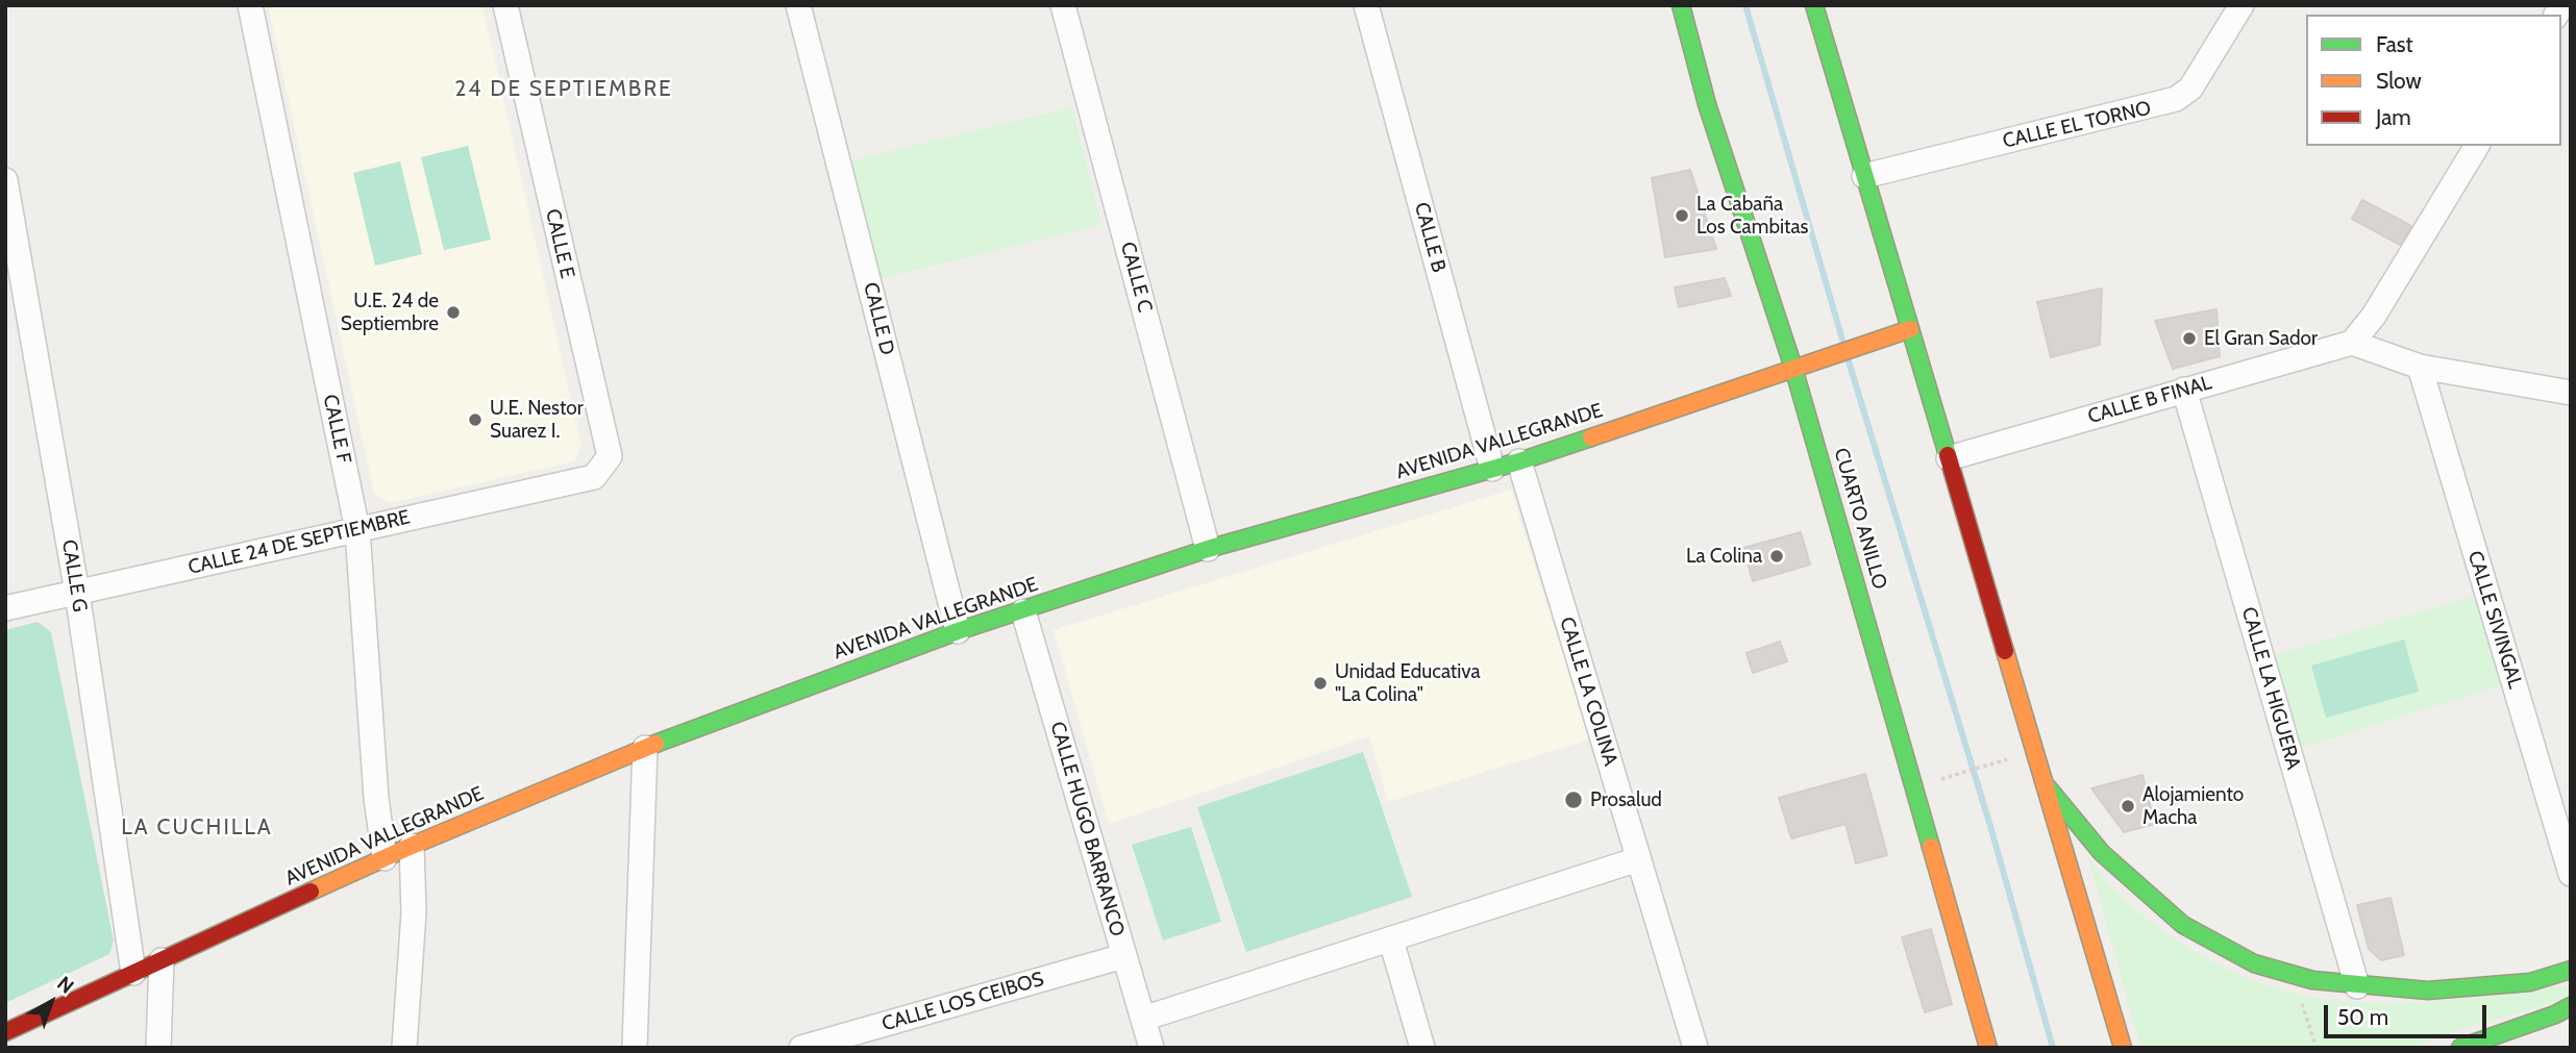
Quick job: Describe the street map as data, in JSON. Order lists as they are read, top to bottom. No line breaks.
{"streets":{"main road":["AVENIDA VALLEGRANDE","CUARTO ANILLO"],"street":["CALLE EL TORNO","CALLE B","CALLE E","CALLE C","CALLE D","CALLE B FINAL","CALLE F","CALLE 24 DE SEPTIEMBRE","CALLE G","CALLE SIVINGAL","CALLE LA HIGUERA","CALLE LA COLINA","CALLE HUGO BARRANCO","CALLE LOS CEIBOS"]},"crossings":[["CALLE B","AVENIDA VALLEGRANDE"],["CALLE E","CALLE 24 DE SEPTIEMBRE"],["CALLE C","AVENIDA VALLEGRANDE"],["CALLE D","AVENIDA VALLEGRANDE"],["CALLE B FINAL","CALLE LA HIGUERA"],["CALLE F","AVENIDA VALLEGRANDE"],["CALLE F","CALLE 24 DE SEPTIEMBRE"],["AVENIDA VALLEGRANDE","CUARTO ANILLO"],["AVENIDA VALLEGRANDE","CALLE G"],["AVENIDA VALLEGRANDE","CALLE LA COLINA"],["AVENIDA VALLEGRANDE","CALLE HUGO BARRANCO"],["CALLE 24 DE SEPTIEMBRE","CALLE G"],["CALLE HUGO BARRANCO","CALLE LOS CEIBOS"]],"districts":["24 DE SEPTIEMBRE","LA CUCHILLA"],"places":["La Cabaña Los Cambitas","U.E. 24 de Septiembre","El Gran Sador","U.E. Nestor Suarez I.","La Colina","Unidad Educativa \"La Colina\"","Prosalud","Alojamiento Macha"],"legend":["Fast","Slow","Jam"],"scale_bar":"50 m","north":"top right"}
